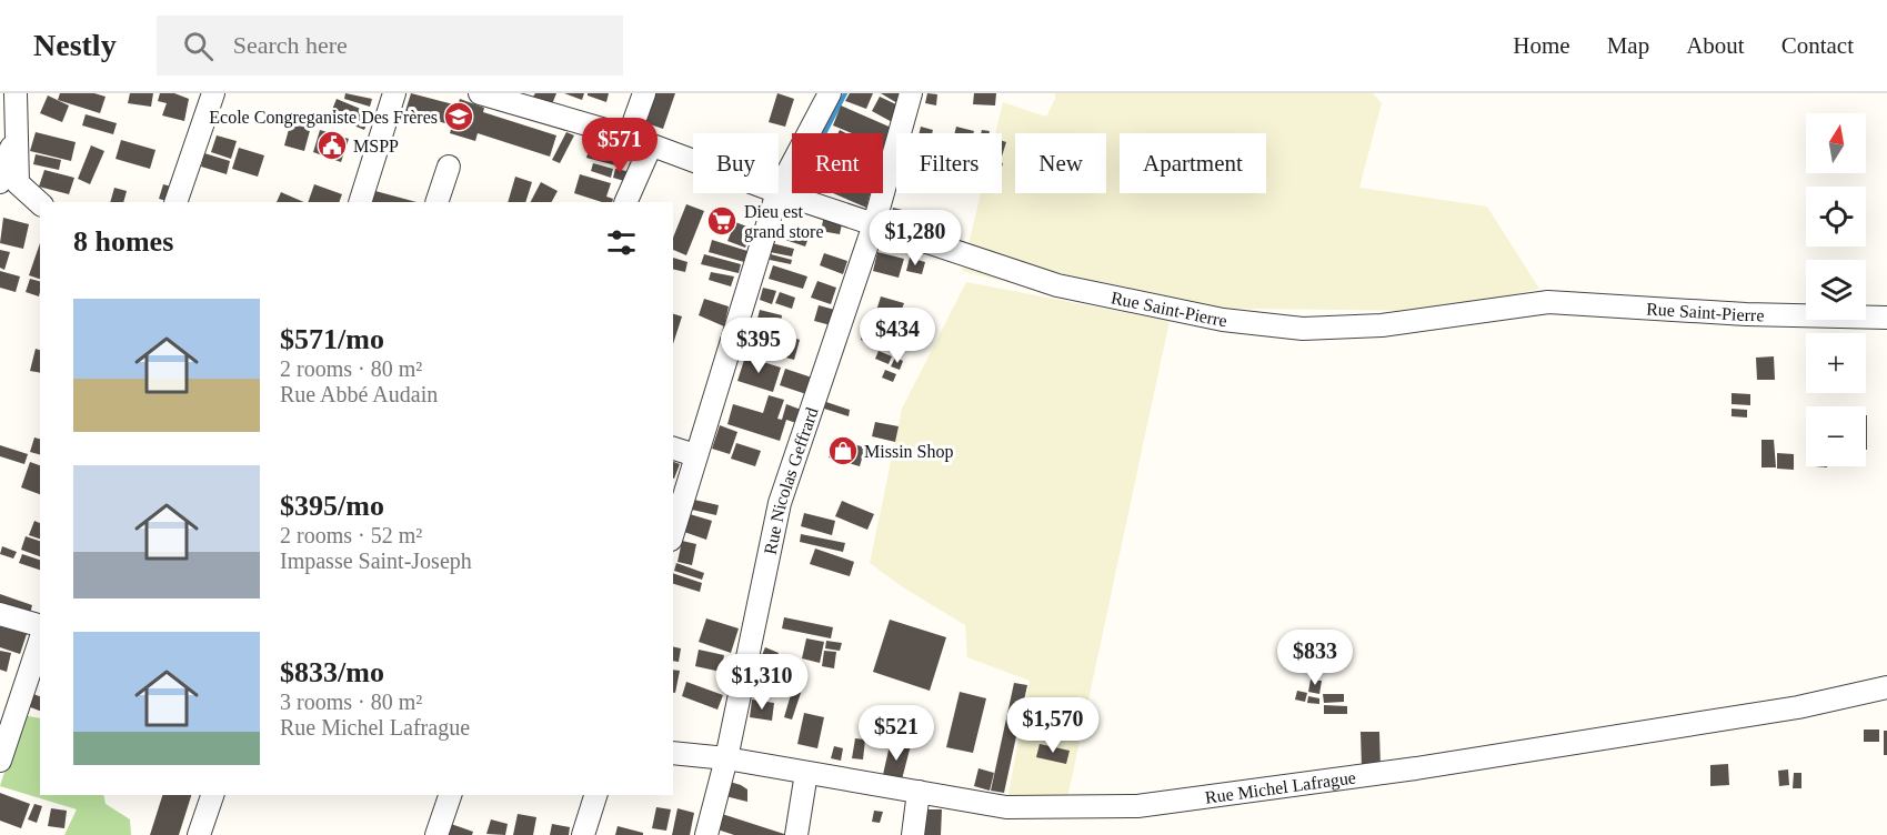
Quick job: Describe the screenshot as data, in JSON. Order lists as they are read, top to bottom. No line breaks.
{"streets":{"street":["Rue Saint-Pierre","Rue Nicolas Geffrard","Rue Michel Lafrague"]},"crossings":[["Rue Saint-Pierre","Rue Nicolas Geffrard"],["Rue Nicolas Geffrard","Rue Michel Lafrague"]],"places":{"school or university":["Ecole Congreganiste Des Frères"],"public building":["MSPP"],"supermarket":["Dieu est grand store"],"shop":["Missin Shop"]},"north":"top","page":{"header":"Nestly","search":"Search here","nav":["Home","Map","About","Contact"],"map_buttons":["+","−"],"price":["$571","$1,280","$434","$395","$833","$1,310","$1,570","$521"],"chip":["Buy","Rent","Filters","New","Apartment"],"heading":"8 homes","list":[{"name":"$571/mo","note":"2 rooms · 80 m² · Rue Abbé Audain"},{"name":"$395/mo","note":"2 rooms · 52 m² · Impasse Saint-Joseph"},{"name":"$833/mo","note":"3 rooms · 80 m² · Rue Michel Lafrague"}]}}
